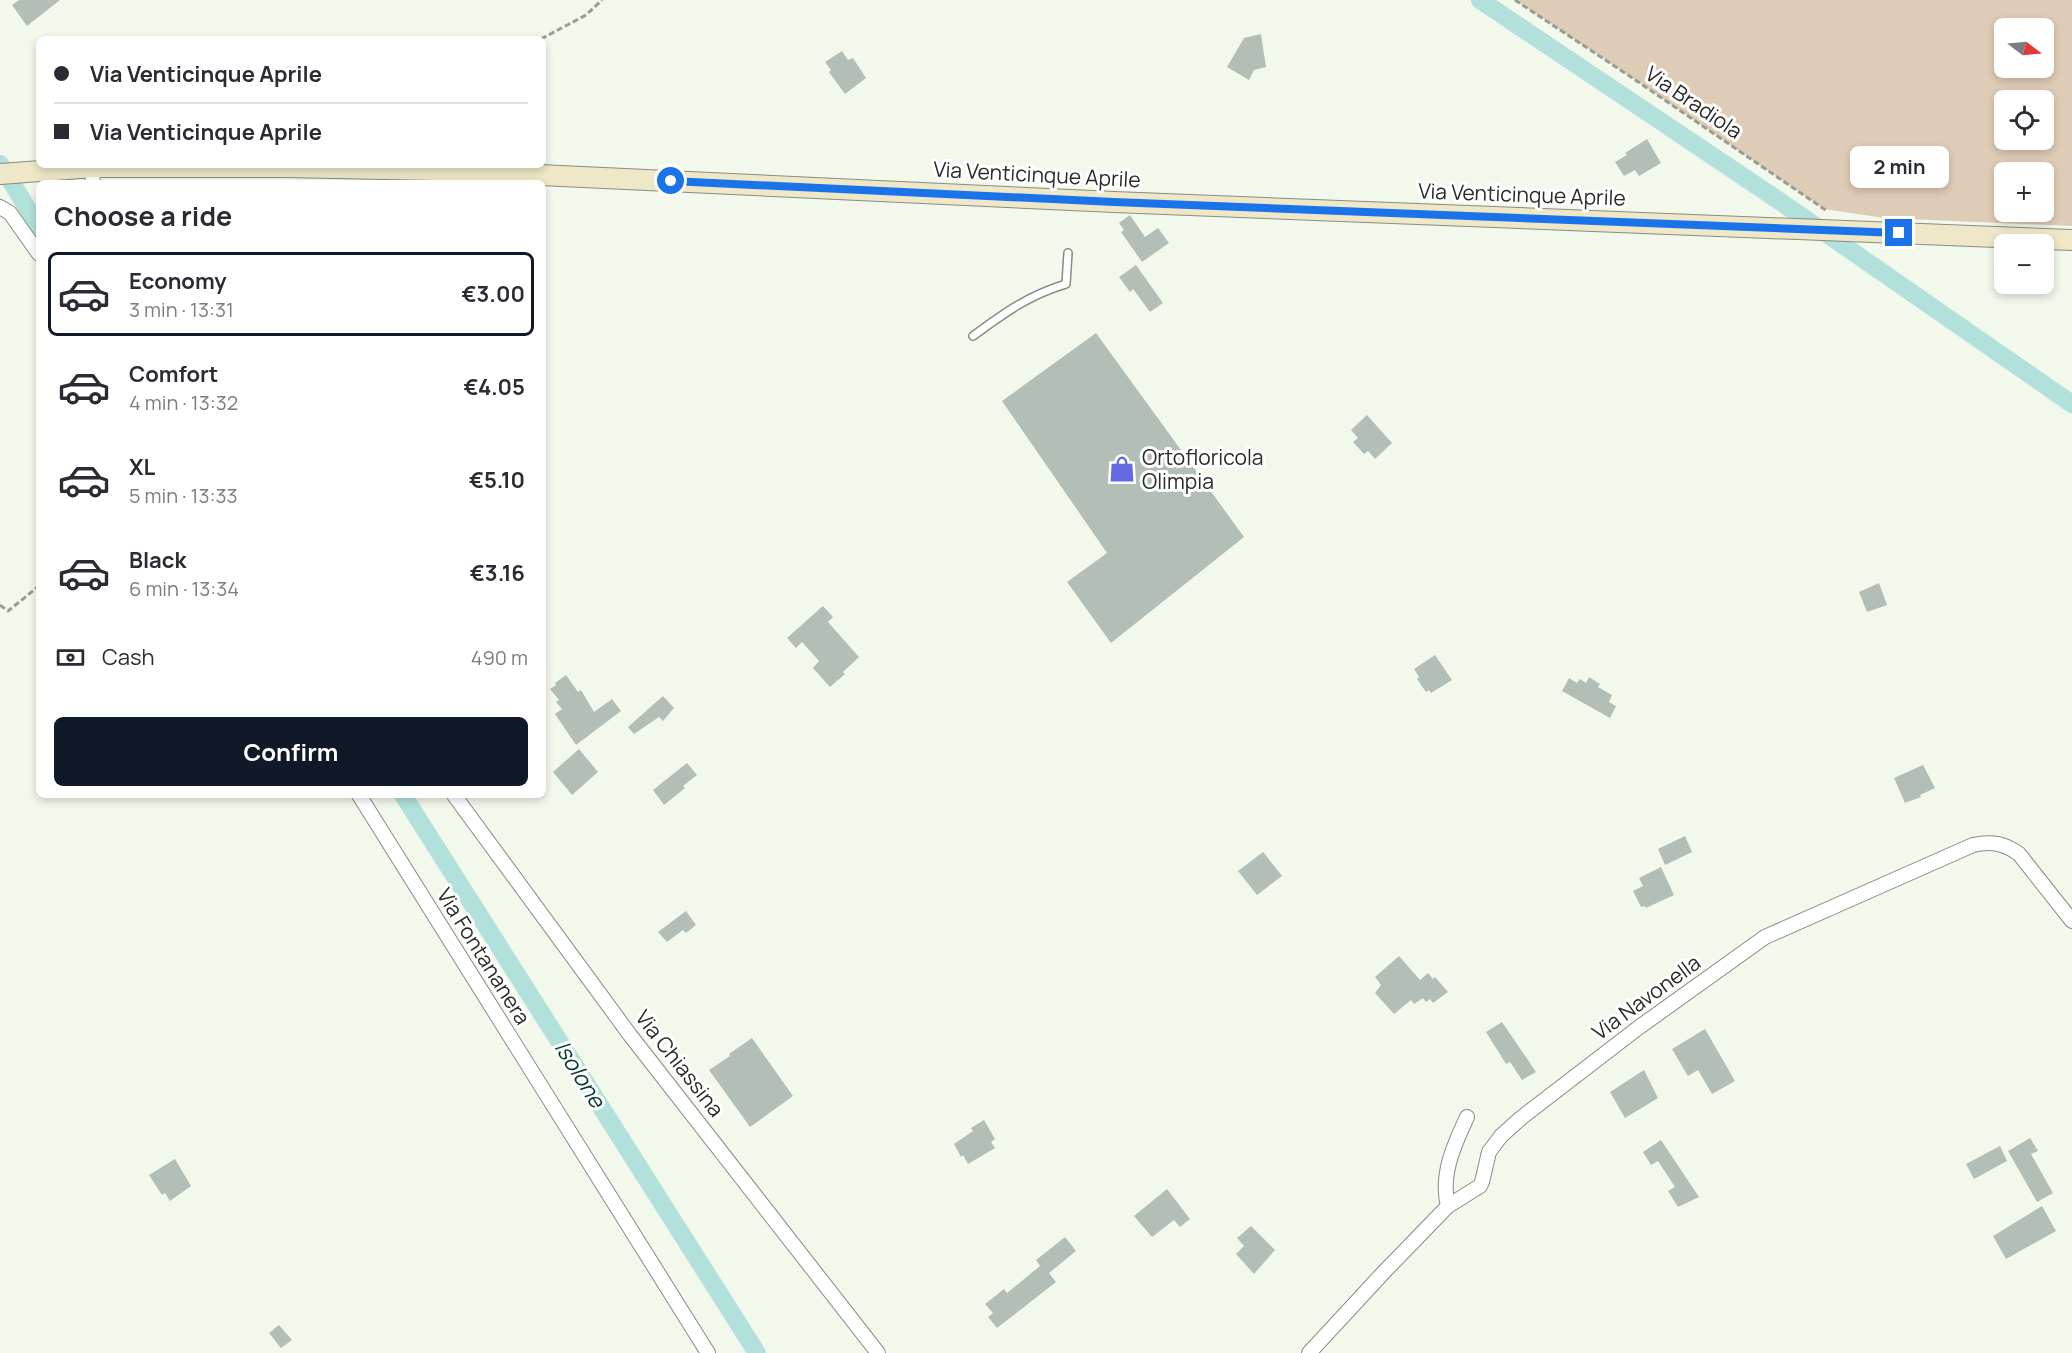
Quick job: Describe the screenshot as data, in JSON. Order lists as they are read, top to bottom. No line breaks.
{"streets":{"main road":["Via Venticinque Aprile"],"street":["Via Fontananera","Via Navonella","Via Chiassina"],"path":["Via Bradiola"]},"crossings":[["Via Bradiola","Via Venticinque Aprile"]],"water":["Isolone"],"places":{"shop":["Ortofloricola Olimpia"]},"north":"right","page":{"map_buttons":["+","−"],"banner":["Via Venticinque Aprile","Via Venticinque Aprile"],"bubble":"2 min","heading":"Choose a ride","list":[{"name":"Economy","note":"3 min · 13:31","value":"€3.00"},{"name":"Comfort","note":"4 min · 13:32","value":"€4.05"},{"name":"XL","note":"5 min · 13:33","value":"€5.10"},{"name":"Black","note":"6 min · 13:34","value":"€3.16"}],"pay":["Cash","490 m"],"buttons":"Confirm"}}
